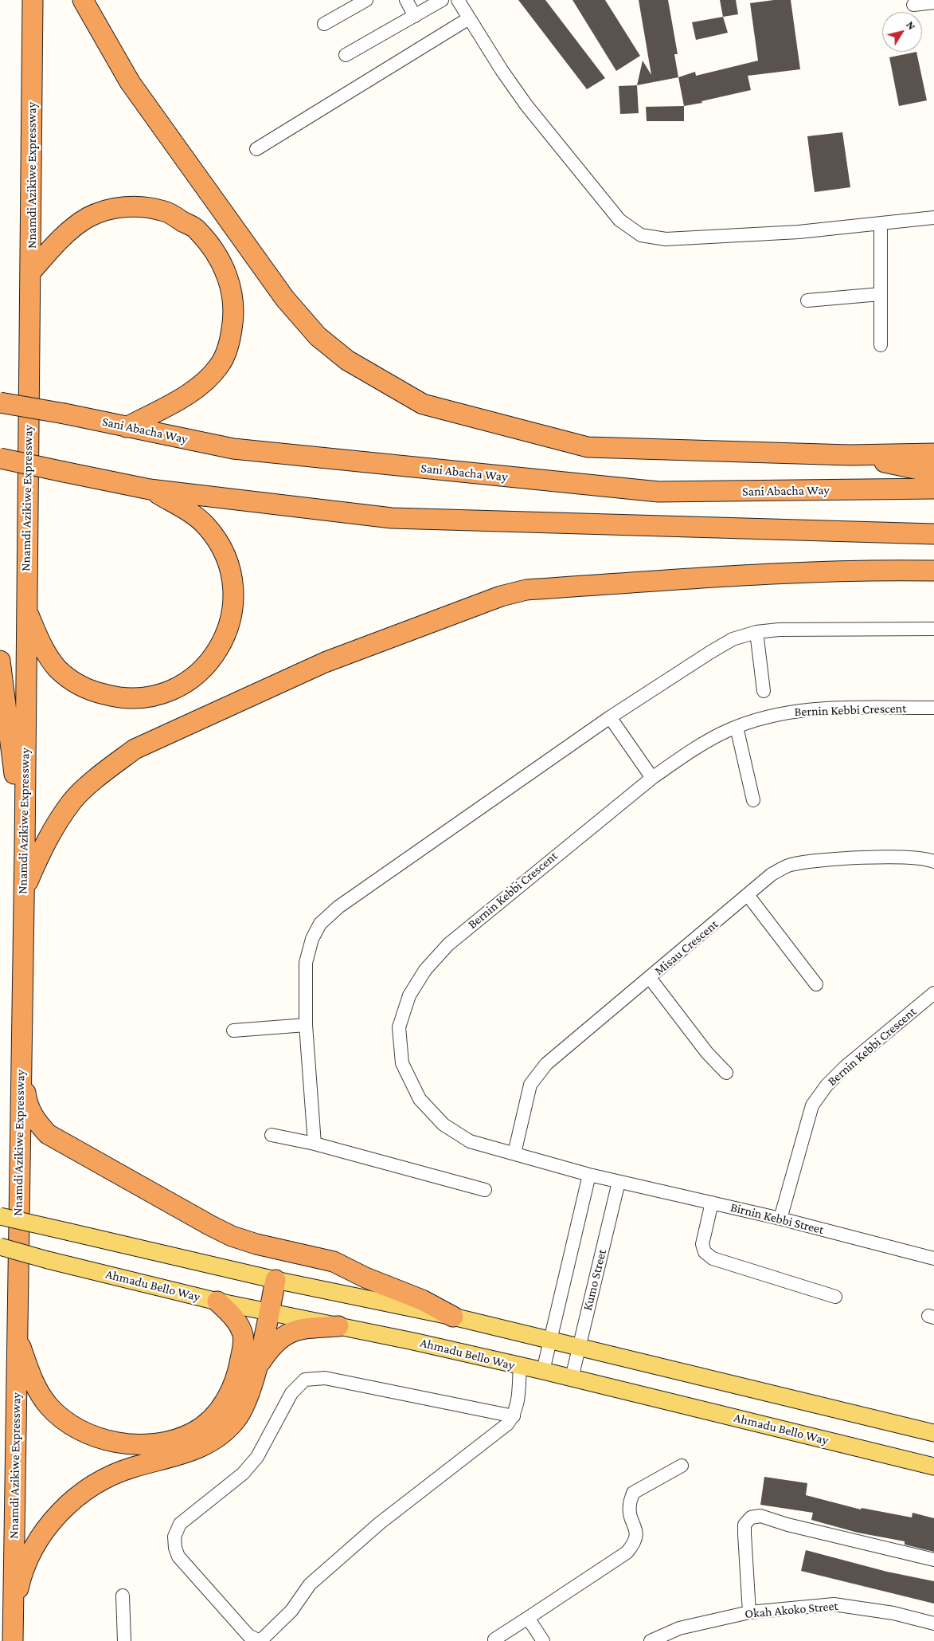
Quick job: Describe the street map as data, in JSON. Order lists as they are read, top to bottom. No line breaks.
{"streets":{"highway":["Nnamdi Azikiwe Expressway","Sani Abacha Way"],"main road":["Ahmadu Bello Way"],"street":["Bernin Kebbi Crescent","Misau Crescent","Birnin Kebbi Street","Kumo Street","Okah Akoko Street"]},"crossings":[["Bernin Kebbi Crescent","Misau Crescent"],["Bernin Kebbi Crescent","Birnin Kebbi Street"],["Bernin Kebbi Crescent","Kumo Street"],["Birnin Kebbi Street","Kumo Street"],["Kumo Street","Ahmadu Bello Way"]],"north":"top right"}
